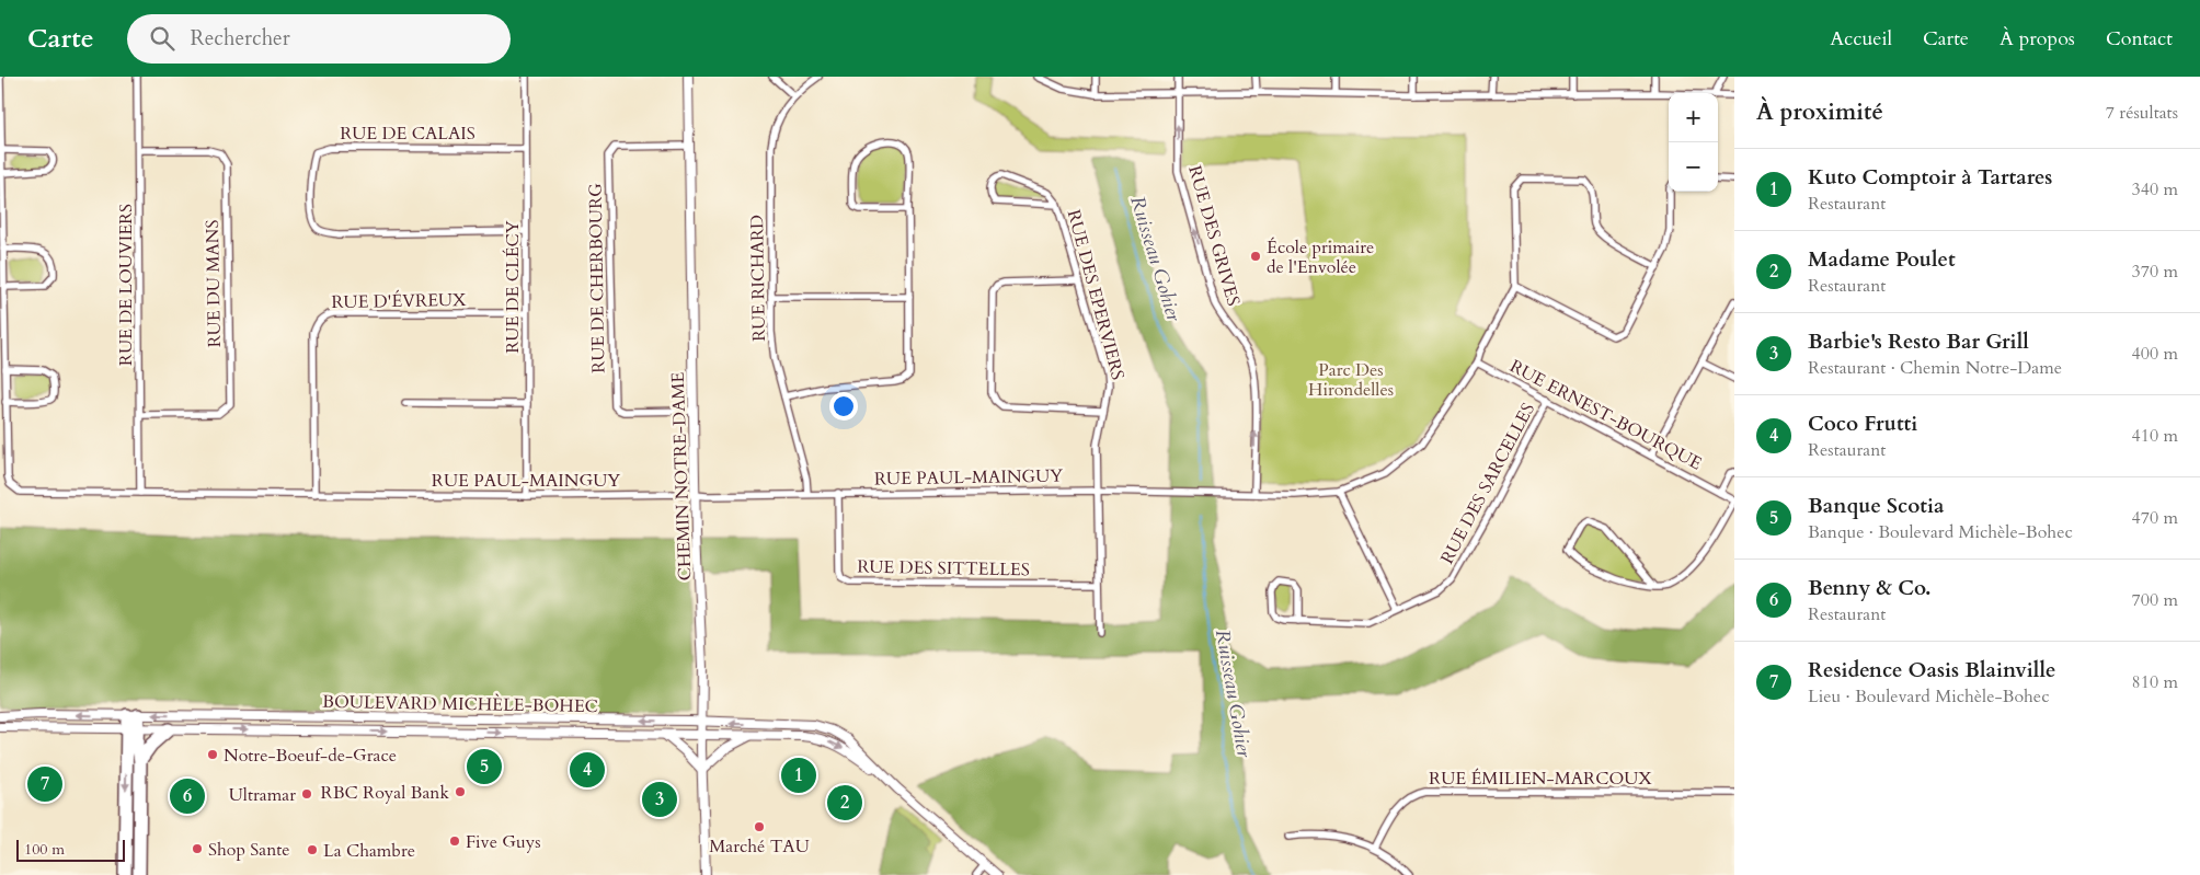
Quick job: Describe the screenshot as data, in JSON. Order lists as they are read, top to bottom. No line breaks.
{"streets":{"street":["RUE DE CALAIS","RUE DES GRIVES","RUE DE CHERBOURG","RUE RICHARD","RUE DU MANS","RUE DE LOUVIERS","RUE DE CLÉCY","RUE DES EPERVIERS","RUE D'ÉVREUX","RUE ERNEST-BOURQUE","CHEMIN NOTRE-DAME","RUE PAUL-MAINGUY","RUE DES SARCELLES","RUE DES SITTELLES","BOULEVARD MICHÈLE-BOHEC","RUE ÉMILIEN-MARCOUX"]},"crossings":[["RUE DE CALAIS","RUE DE CLÉCY"],["RUE DES GRIVES","RUE PAUL-MAINGUY"],["RUE DE CHERBOURG","CHEMIN NOTRE-DAME"],["RUE RICHARD","RUE PAUL-MAINGUY"],["RUE DU MANS","RUE DE LOUVIERS"],["RUE DE LOUVIERS","RUE PAUL-MAINGUY"],["RUE DE CLÉCY","RUE D'ÉVREUX"],["RUE DE CLÉCY","RUE PAUL-MAINGUY"],["RUE DES EPERVIERS","RUE PAUL-MAINGUY"],["RUE DES EPERVIERS","RUE DES SITTELLES"],["RUE D'ÉVREUX","RUE PAUL-MAINGUY"],["RUE ERNEST-BOURQUE","RUE PAUL-MAINGUY"],["RUE ERNEST-BOURQUE","RUE DES SARCELLES"],["CHEMIN NOTRE-DAME","RUE PAUL-MAINGUY"],["CHEMIN NOTRE-DAME","BOULEVARD MICHÈLE-BOHEC"],["RUE PAUL-MAINGUY","RUE DES SITTELLES"]],"one_way":["RUE DES GRIVES"],"water":["Ruisseau Gohier"],"parks":["Parc Des Hirondelles"],"places":["École primaire de l'Envolée","Notre-Boeuf-de-Grace","RBC Royal Bank","Ultramar","Marché TAU","Five Guys","Shop Sante","La Chambre"],"scale_bar":"100 m","page":{"header":"Carte","search":"Rechercher","nav":["Accueil","Carte","À propos","Contact"],"heading":["À proximité","7 résultats"],"map_buttons":["+","−"],"list":[{"mark":"1","name":"Kuto Comptoir à Tartares","note":"Restaurant","value":"340 m"},{"mark":"2","name":"Madame Poulet","note":"Restaurant","value":"370 m"},{"mark":"3","name":"Barbie's Resto Bar Grill","note":"Restaurant · Chemin Notre-Dame","value":"400 m"},{"mark":"4","name":"Coco Frutti","note":"Restaurant","value":"410 m"},{"mark":"5","name":"Banque Scotia","note":"Banque · Boulevard Michèle-Bohec","value":"470 m"},{"mark":"6","name":"Benny & Co.","note":"Restaurant","value":"700 m"},{"mark":"7","name":"Residence Oasis Blainville","note":"Lieu · Boulevard Michèle-Bohec","value":"810 m"}],"pins":["5","4","1","7","6","3","2"],"scale":"100 m"}}
